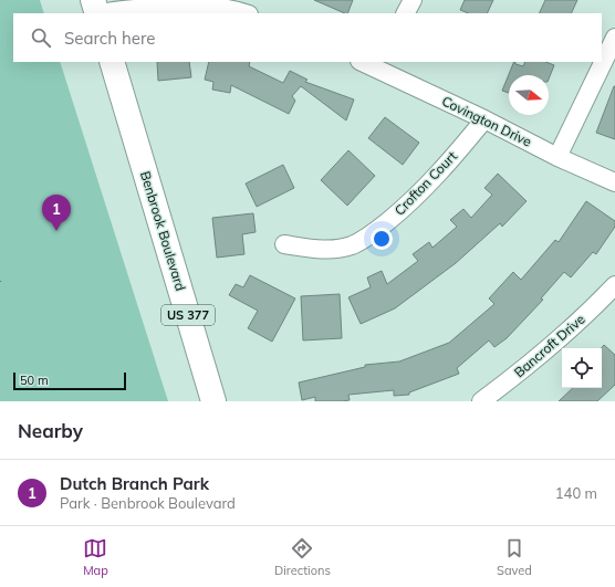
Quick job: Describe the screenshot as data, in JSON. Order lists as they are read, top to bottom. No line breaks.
{"streets":{"highway":["Benbrook Boulevard","US 377"],"street":["Covington Drive","Crofton Court","Bancroft Drive"]},"crossings":[["Covington Drive","Crofton Court"]],"scale_bar":"50 m","north":"right","page":{"search":"Search here","pins":"1","scale":"50 m","heading":"Nearby","list":[{"mark":"1","name":"Dutch Branch Park","note":"Park · Benbrook Boulevard","value":"140 m"}],"nav":["Map","Directions","Saved"]}}
